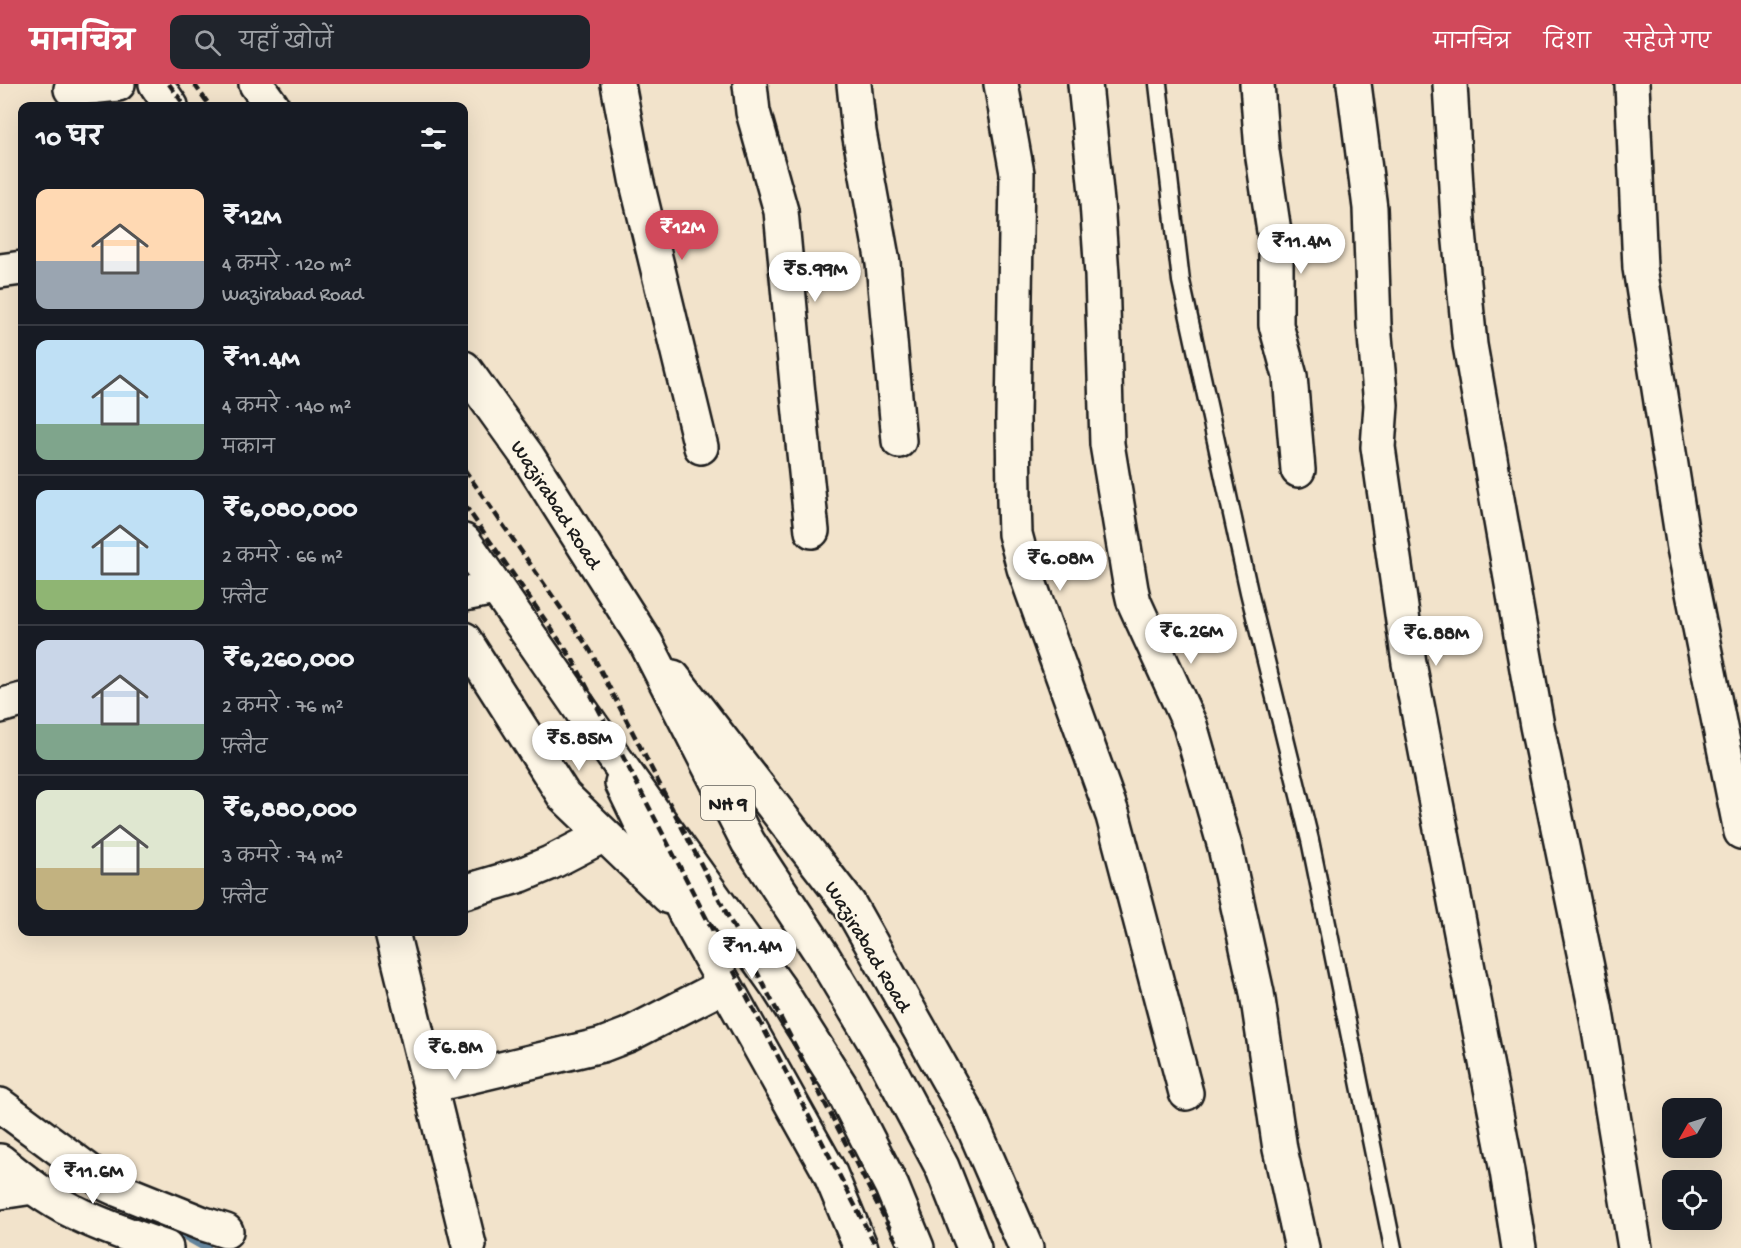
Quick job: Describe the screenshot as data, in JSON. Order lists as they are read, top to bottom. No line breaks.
{"streets":{"main road":["Wazirabad Road","NH 9"]},"north":"bottom left","page":{"header":"मानचित्र","search":"यहाँ खोजें","nav":["मानचित्र","दिशा","सहेजे गए"],"heading":"10 घर","list":[{"name":"₹12M","note":"4 कमरे · 120 m² · Wazirabad Road"},{"name":"₹11.4M","note":"4 कमरे · 140 m² · मकान"},{"name":"₹6,080,000","note":"2 कमरे · 66 m² · फ़्लैट"},{"name":"₹6,260,000","note":"2 कमरे · 76 m² · फ़्लैट"},{"name":"₹6,880,000","note":"3 कमरे · 74 m² · फ़्लैट"}],"price":["₹12M","₹11.4M","₹5.99M","₹6.08M","₹6.26M","₹6.88M","₹5.85M","₹11.4M","₹6.8M","₹11.6M"]}}
